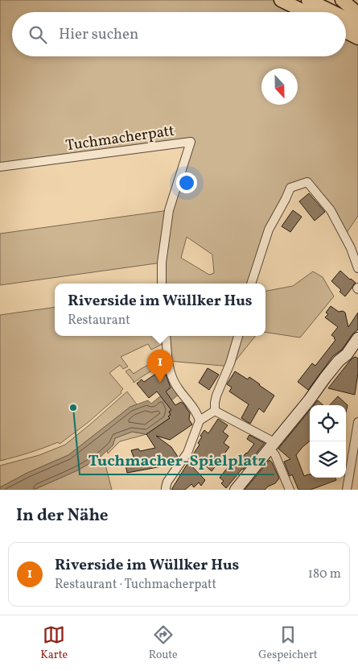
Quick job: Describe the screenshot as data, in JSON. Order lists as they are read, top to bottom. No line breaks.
{"streets":{"street":["Tuchmacherpatt"]},"places":["Tuchmacher-Spielplatz"],"north":"bottom","page":{"search":"Hier suchen","popup":["Riverside im Wüllker Hus","Restaurant"],"pins":"1","heading":"In der Nähe","list":[{"mark":"1","name":"Riverside im Wüllker Hus","note":"Restaurant · Tuchmacherpatt","value":"180 m"}],"nav":["Karte","Route","Gespeichert"]}}
